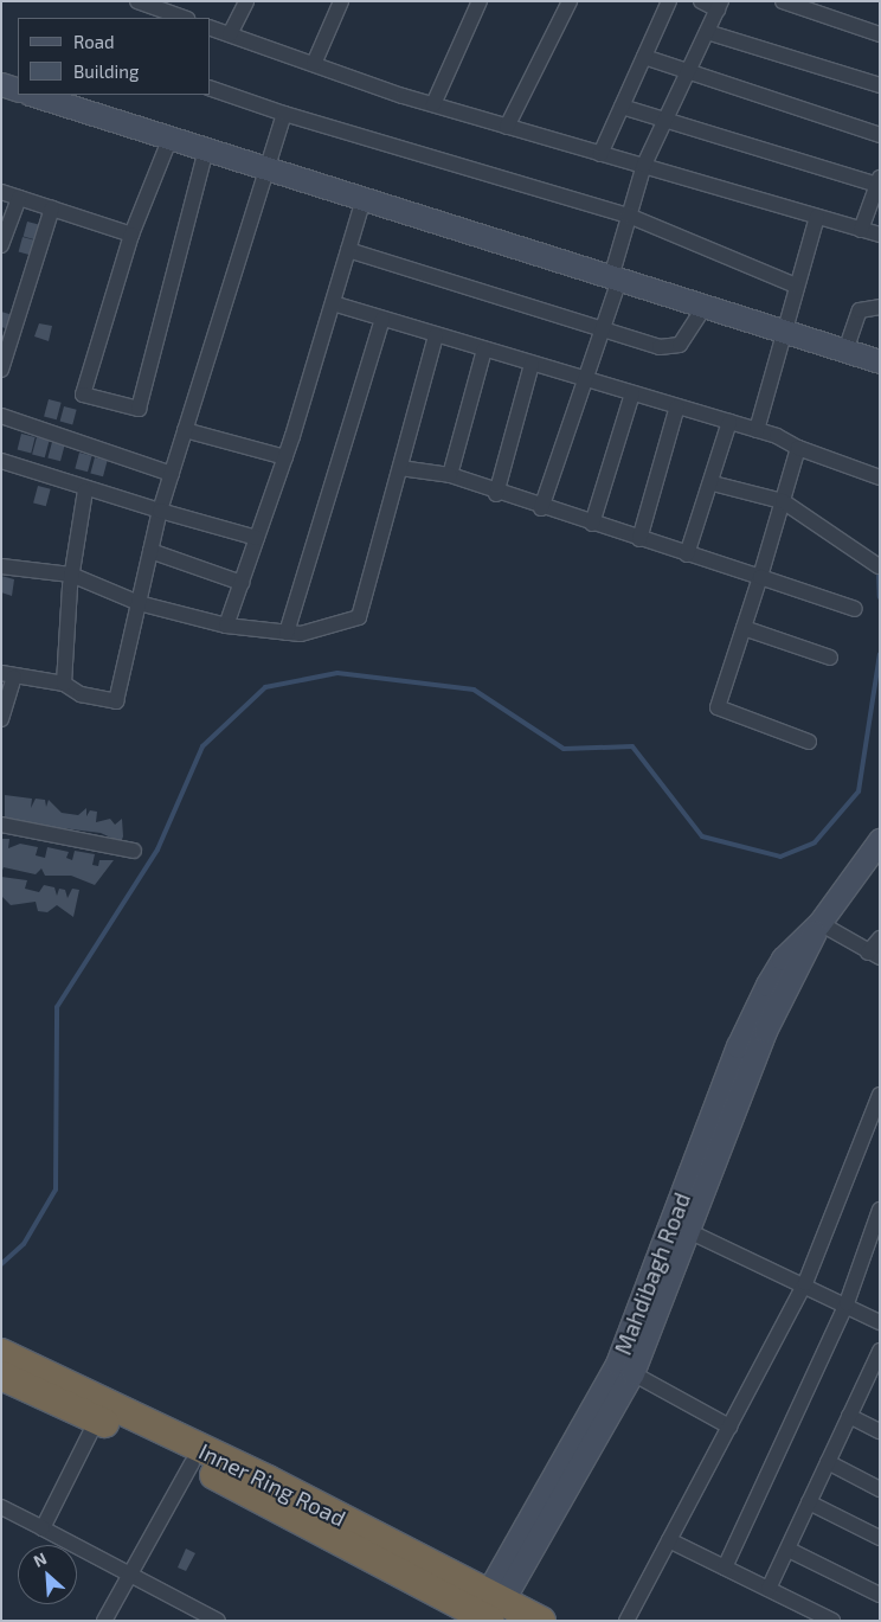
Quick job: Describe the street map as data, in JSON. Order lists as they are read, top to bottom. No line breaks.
{"streets":{"highway":["Inner Ring Road"],"street":["Mahdibagh Road"]},"crossings":[["Mahdibagh Road","Inner Ring Road"]],"legend":["Road","Building"],"north":"top left"}
